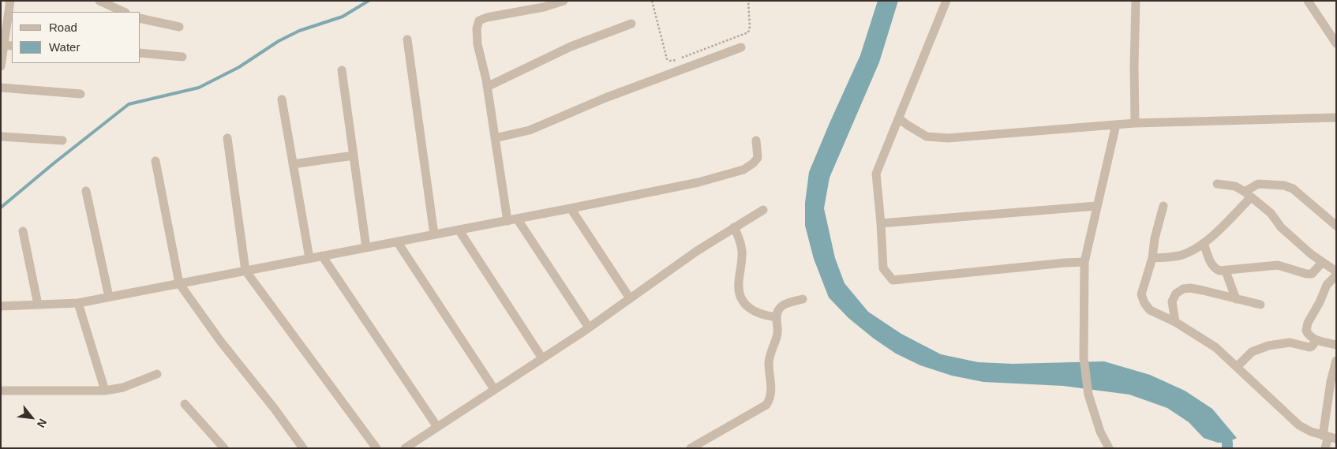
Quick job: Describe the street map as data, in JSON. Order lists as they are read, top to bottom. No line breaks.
{"legend":["Road","Water"],"north":"bottom right"}
